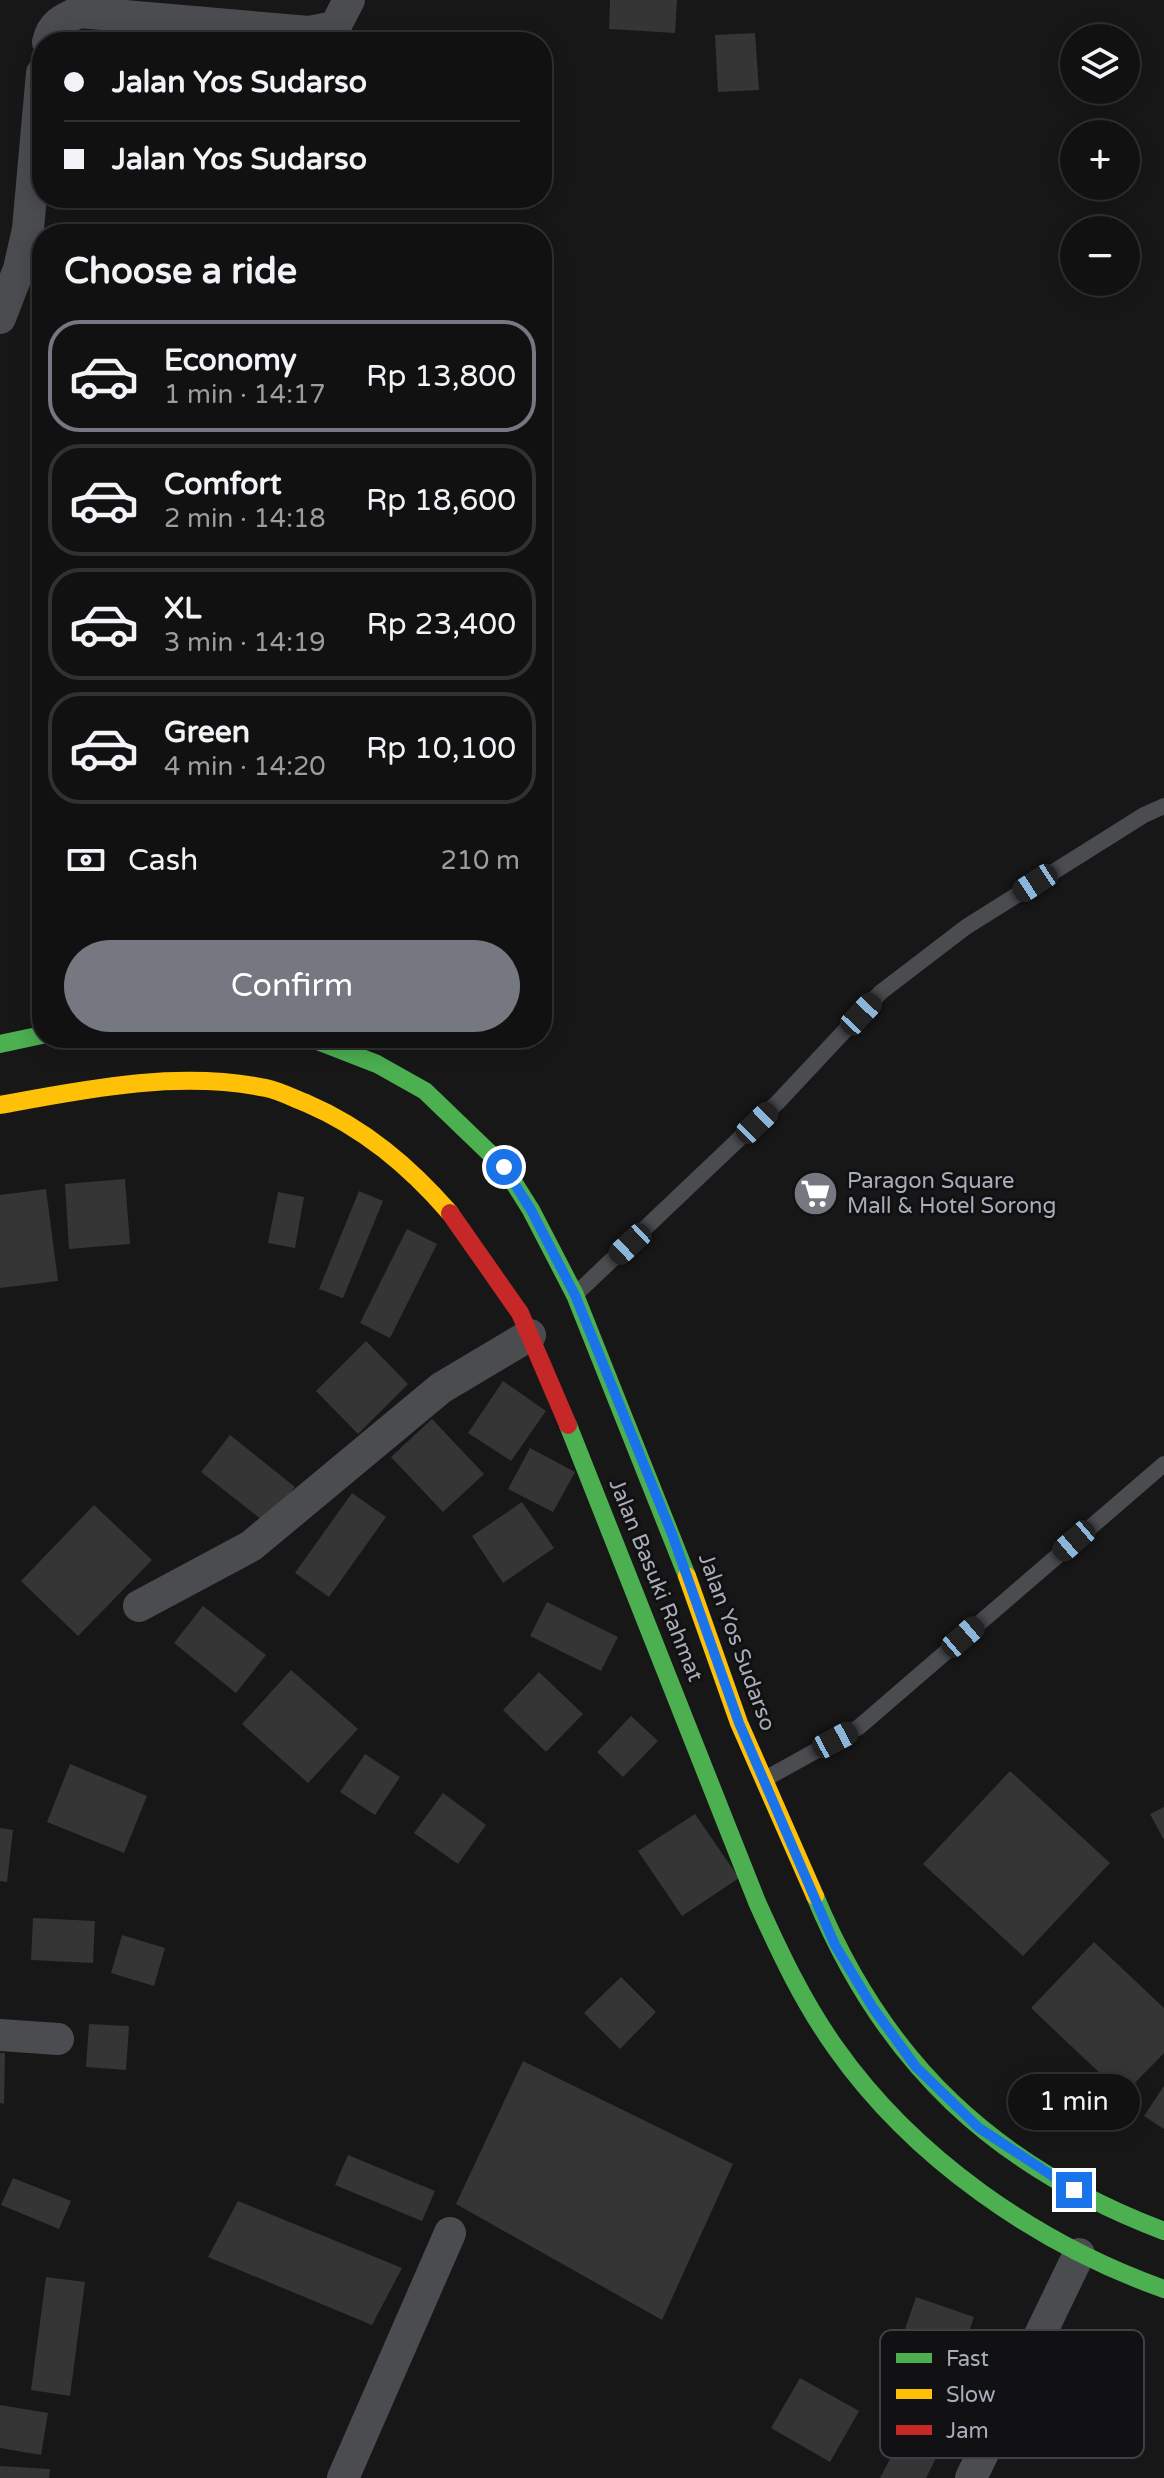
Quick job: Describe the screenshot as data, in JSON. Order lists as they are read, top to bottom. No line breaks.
{"streets":{"highway":["Jalan Basuki Rahmat","Jalan Yos Sudarso"]},"places":{"supermarket":["Paragon Square Mall & Hotel Sorong"]},"legend":["Fast","Slow","Jam"],"page":{"map_buttons":["+","−"],"banner":["Jalan Yos Sudarso","Jalan Yos Sudarso"],"heading":"Choose a ride","list":[{"name":"Economy","note":"1 min · 14:17","value":"Rp 13,800"},{"name":"Comfort","note":"2 min · 14:18","value":"Rp 18,600"},{"name":"XL","note":"3 min · 14:19","value":"Rp 23,400"},{"name":"Green","note":"4 min · 14:20","value":"Rp 10,100"}],"pay":["Cash","210 m"],"buttons":"Confirm","bubble":"1 min"}}
